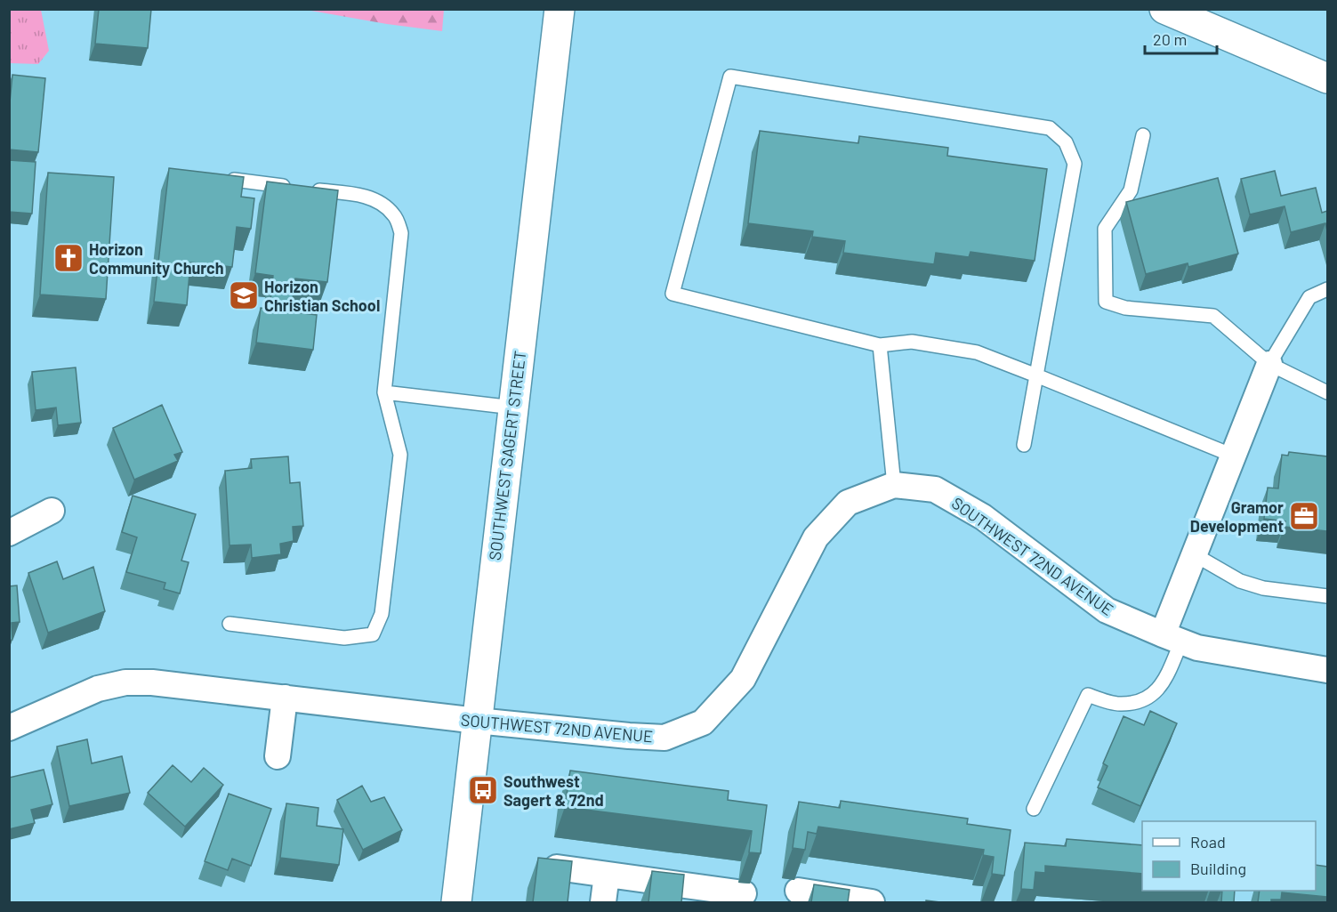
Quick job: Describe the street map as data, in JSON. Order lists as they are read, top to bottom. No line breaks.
{"streets":{"main road":["SOUTHWEST SAGERT STREET"],"street":["SOUTHWEST 72ND AVENUE"]},"crossings":[["SOUTHWEST SAGERT STREET","SOUTHWEST 72ND AVENUE"]],"places":{"church":["Horizon Community Church"],"school or university":["Horizon Christian School"],"office":["Gramor Development"],"bus stop":["Southwest Sagert & 72nd"]},"legend":["Road","Building"],"scale_bar":"20 m"}
